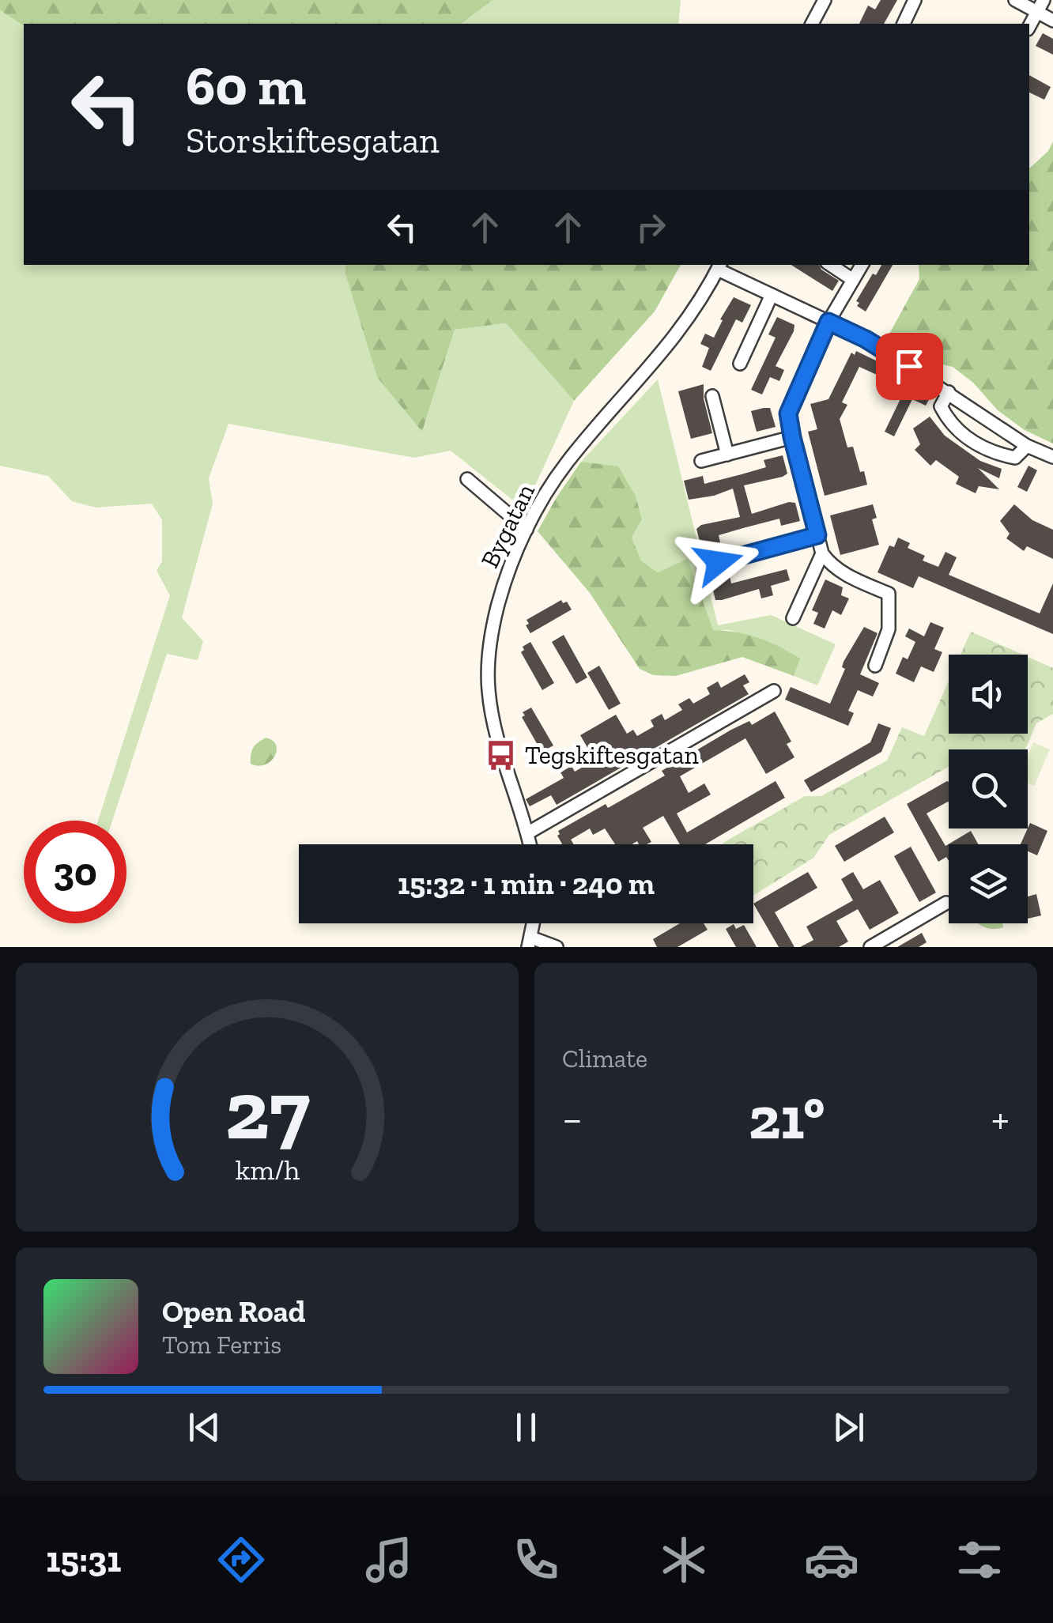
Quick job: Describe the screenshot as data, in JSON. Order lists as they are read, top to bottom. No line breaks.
{"streets":{"street":["Bygatan"]},"places":{"bus stop":["Tegskiftesgatan"]},"page":{"turn":["60 m","Storskiftesgatan"],"limit":"30","trip":"15:32 · 1 min · 240 m","tile":"Climate","heat":["−","21°","+"],"song":["Open Road","Tom Ferris"],"tabs":"15:31","gauge":["27","km/h"]}}
